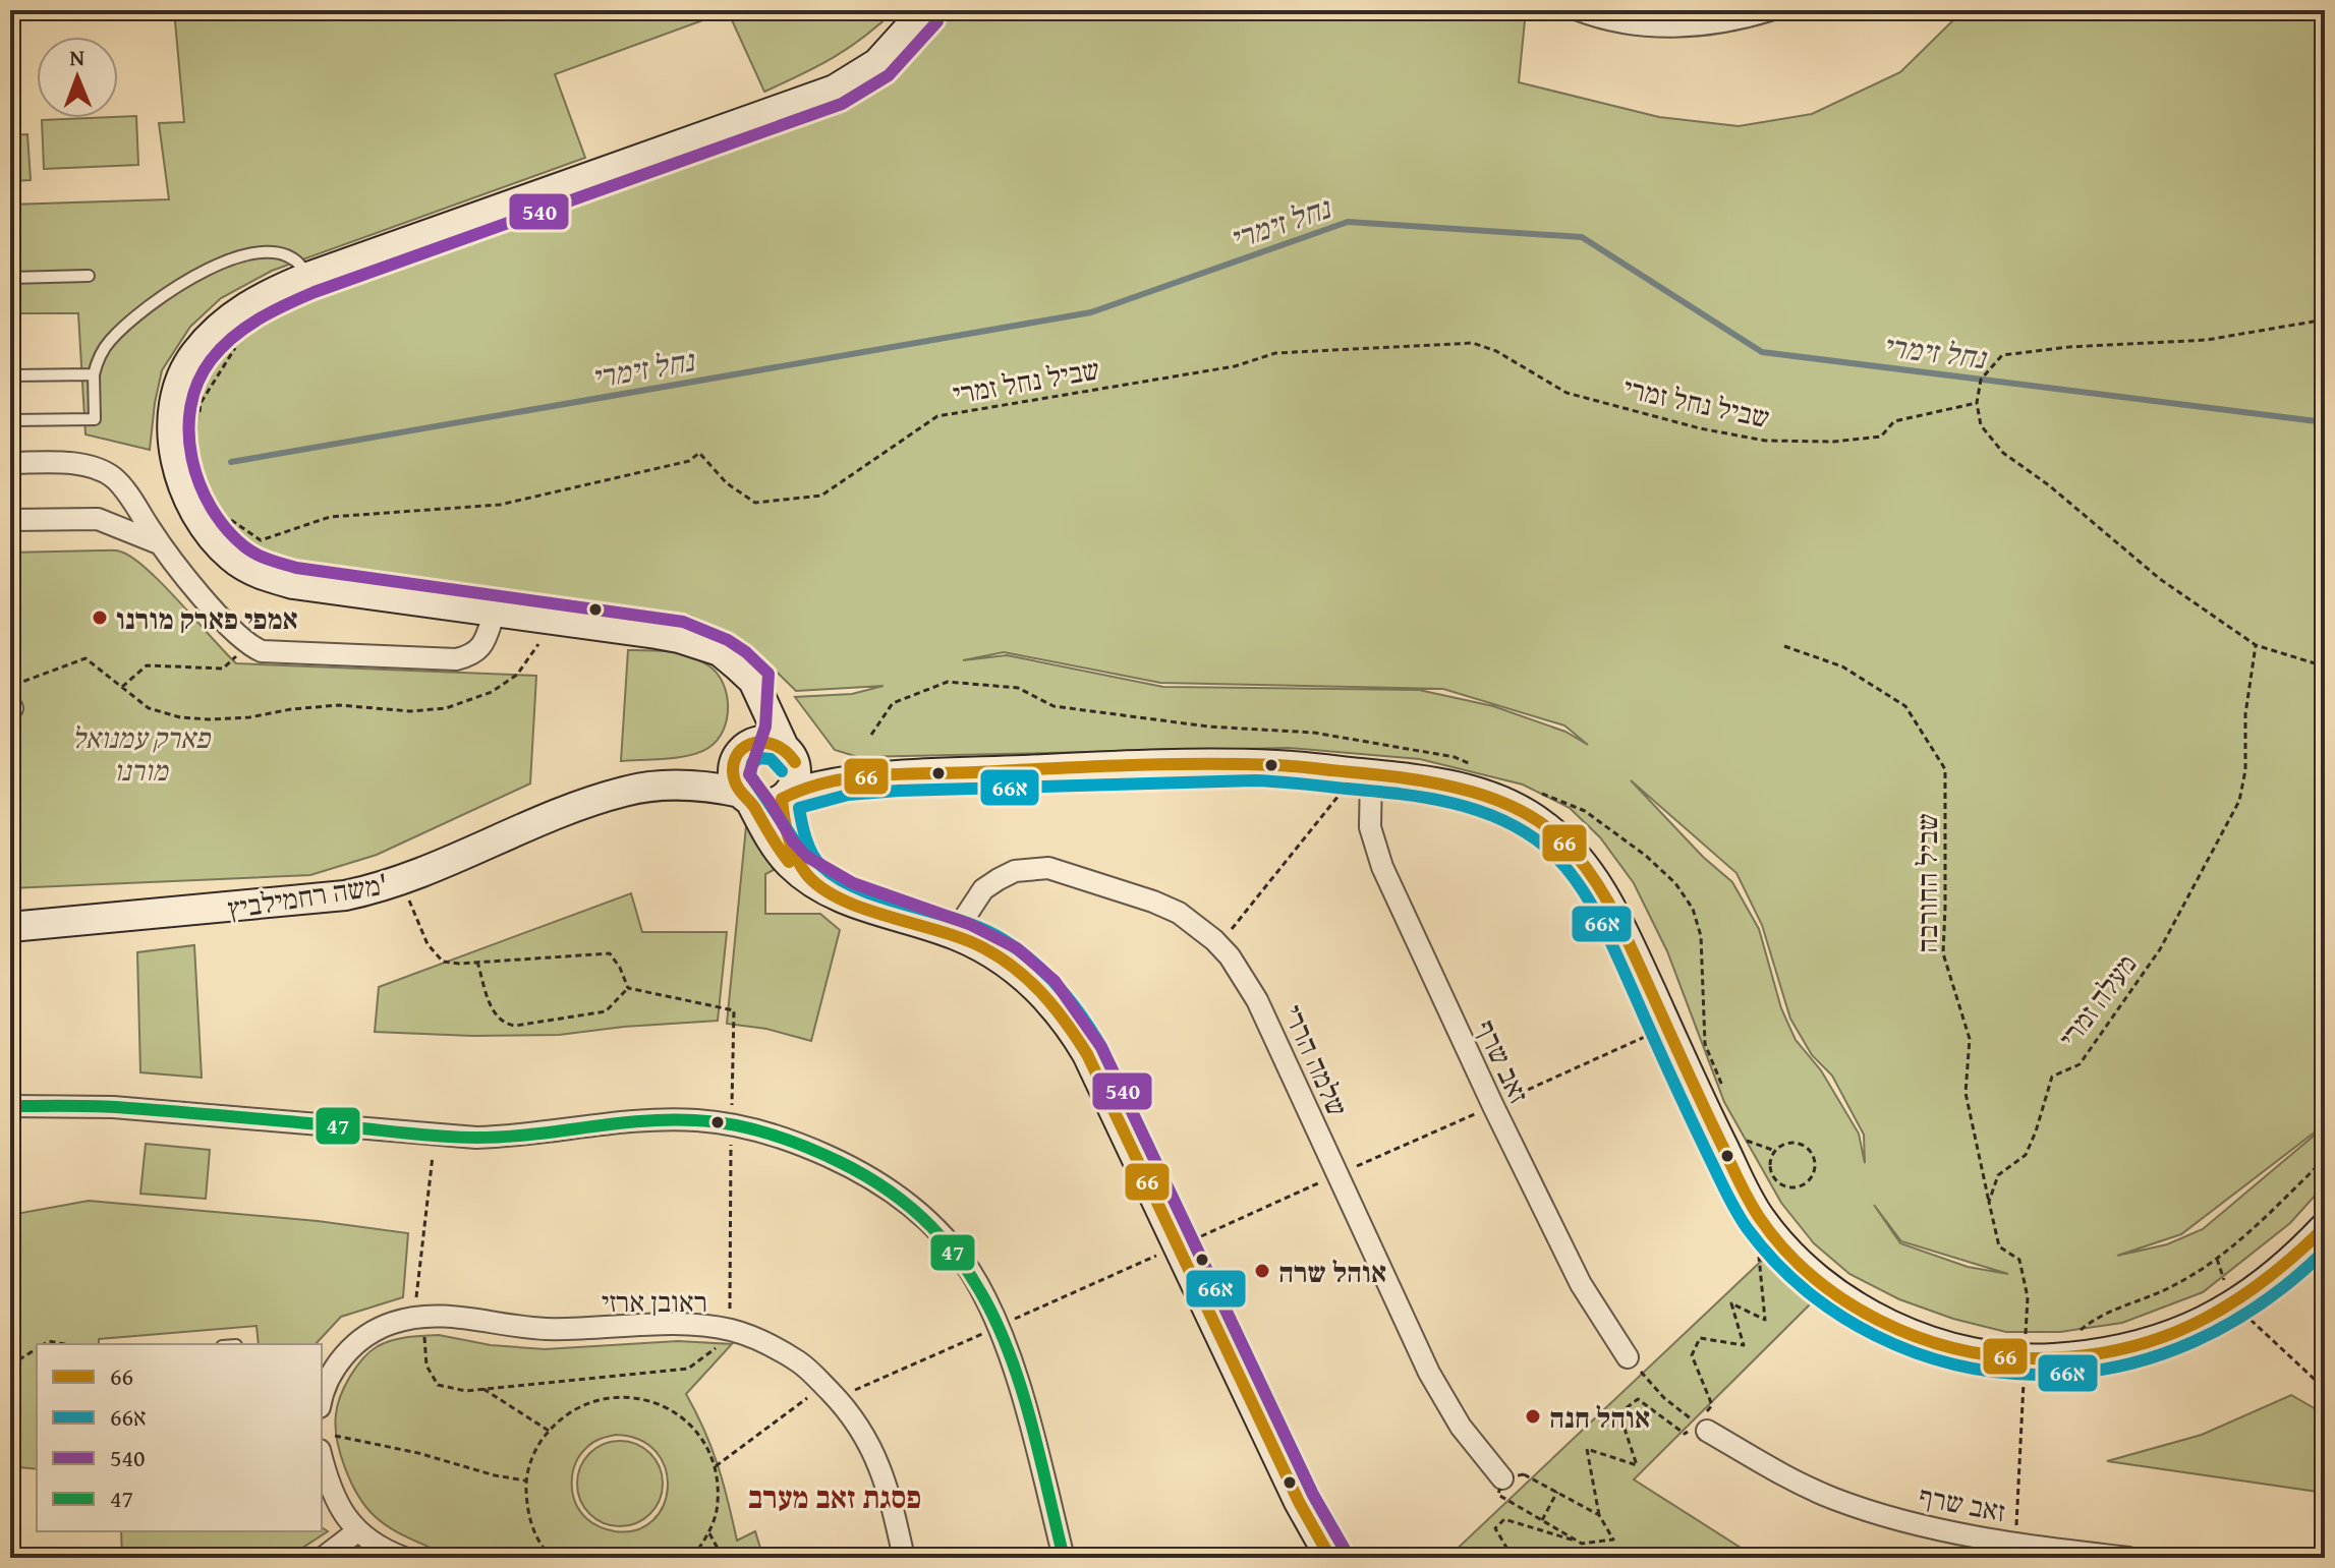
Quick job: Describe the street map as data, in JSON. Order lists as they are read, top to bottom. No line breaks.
{"streets":{"street":["משה רחמילביץ'","שלמה הררי","זאב שרף","ראובן ארזי"],"path":["שביל נחל זמרי","שביל החורבה","מעלה זמרי"]},"crossings":[["שביל החורבה","מעלה זמרי"]],"districts":["פסגת זאב מערב"],"water":["נחל זימרי"],"parks":["פארק עמנואל מורנו"],"places":["אמפי פארק מורנו","אוהל שרה","אוהל חנה"],"lines":["transit line 540","transit line 66","transit line 66א","transit line 47"],"legend":["66","66א","540","47"],"north":"top"}
